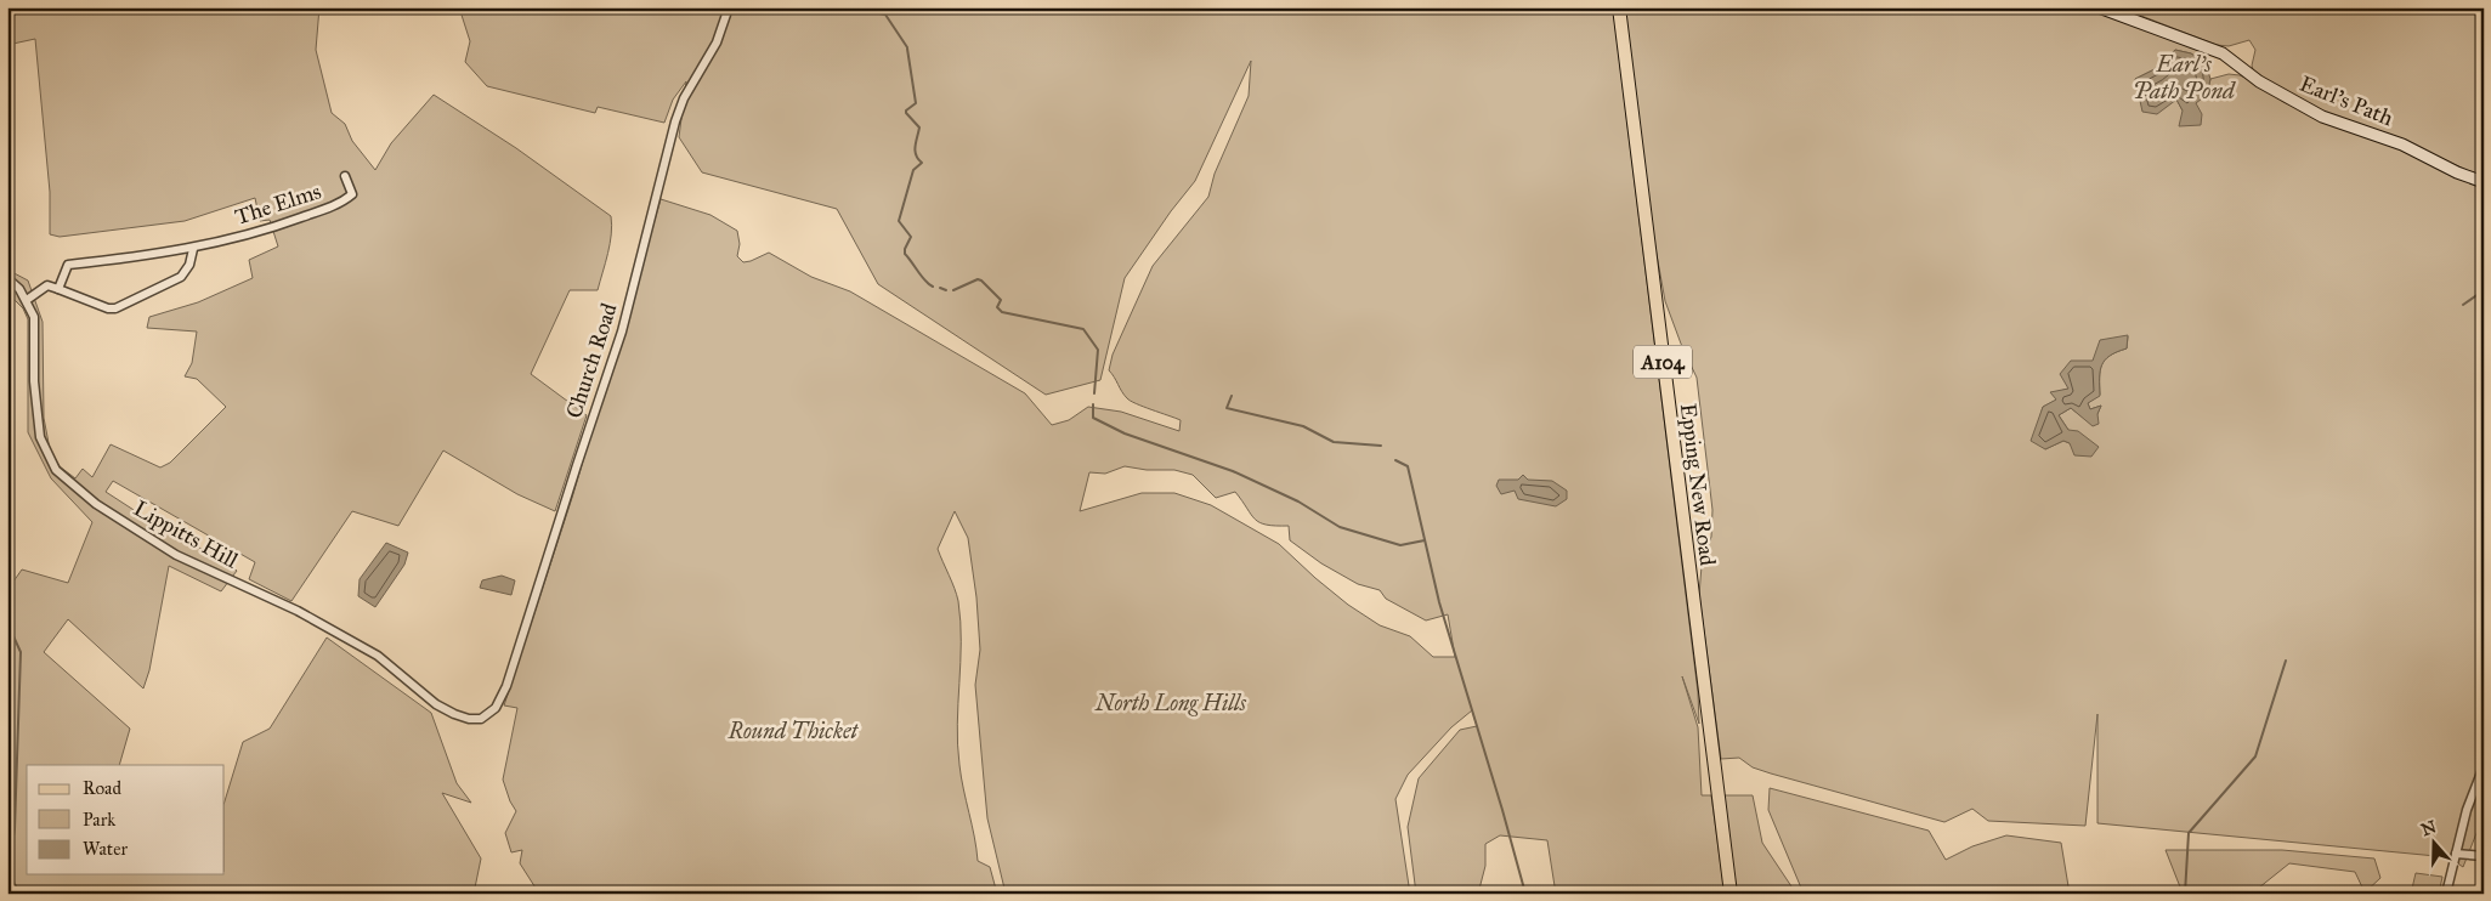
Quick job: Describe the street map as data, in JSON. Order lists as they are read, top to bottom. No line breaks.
{"streets":{"main road":["A104","Epping New Road"],"street":["Earl's Path","The Elms","Church Road","Lippitts Hill"]},"crossings":[["Church Road","Lippitts Hill"]],"water":["Earl's Path Pond"],"parks":["North Long Hills","Round Thicket"],"legend":["Road","Park","Water"],"north":"top"}
